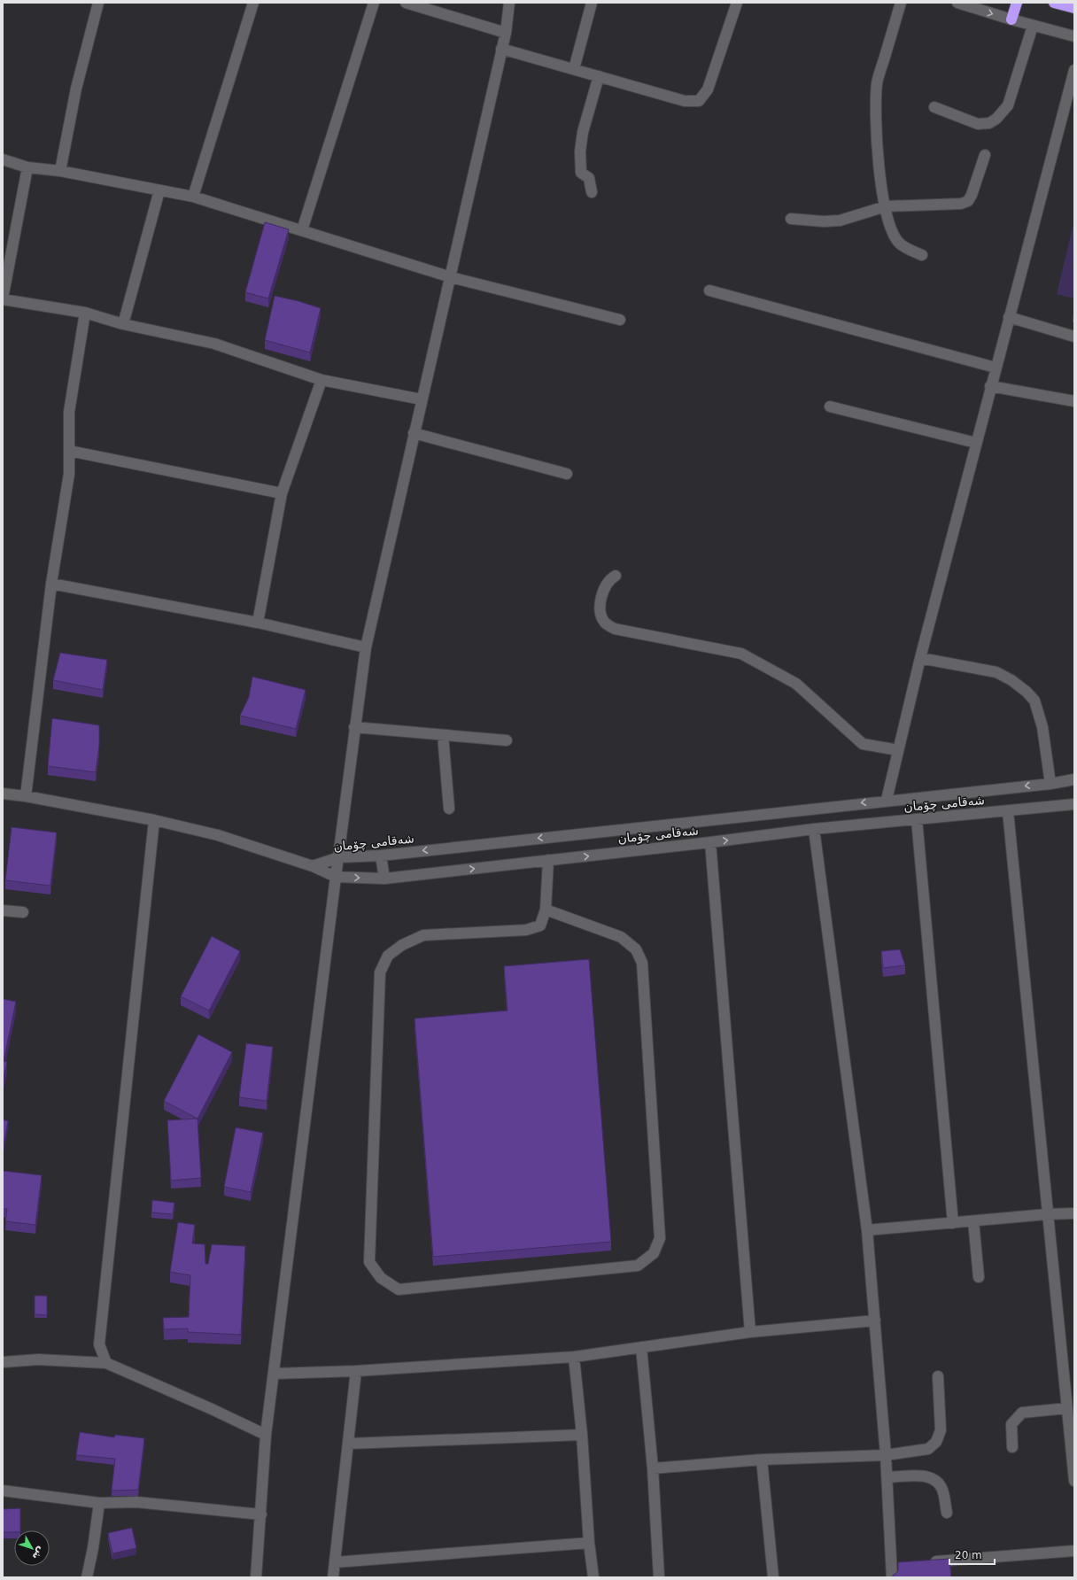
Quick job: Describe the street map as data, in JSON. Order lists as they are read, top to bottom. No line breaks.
{"streets":{"street":["شەقامی چۆمان"]},"scale_bar":"20 m","north":"bottom right"}
